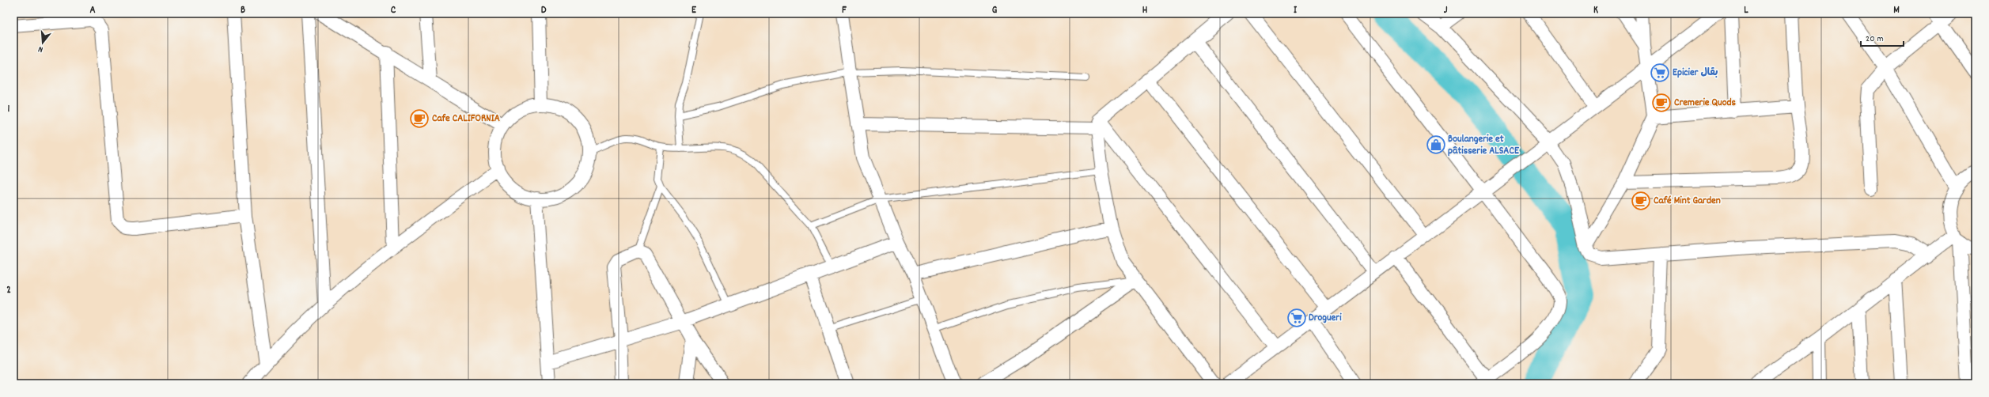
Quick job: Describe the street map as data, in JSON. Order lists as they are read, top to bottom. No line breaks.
{"places":{"supermarket":["Epicier بقال","Drogueri"],"cafe":["Cremerie Quods","Cafe CALIFORNIA","Café Mint Garden"],"shop":["Boulangerie et pâtisserie ALSACE"]},"scale_bar":"20 m","north":"bottom","grid":{"columns":["A","B","C","D","E","F","G","H","I","J","K","L","M"],"rows":["1","2"]}}
